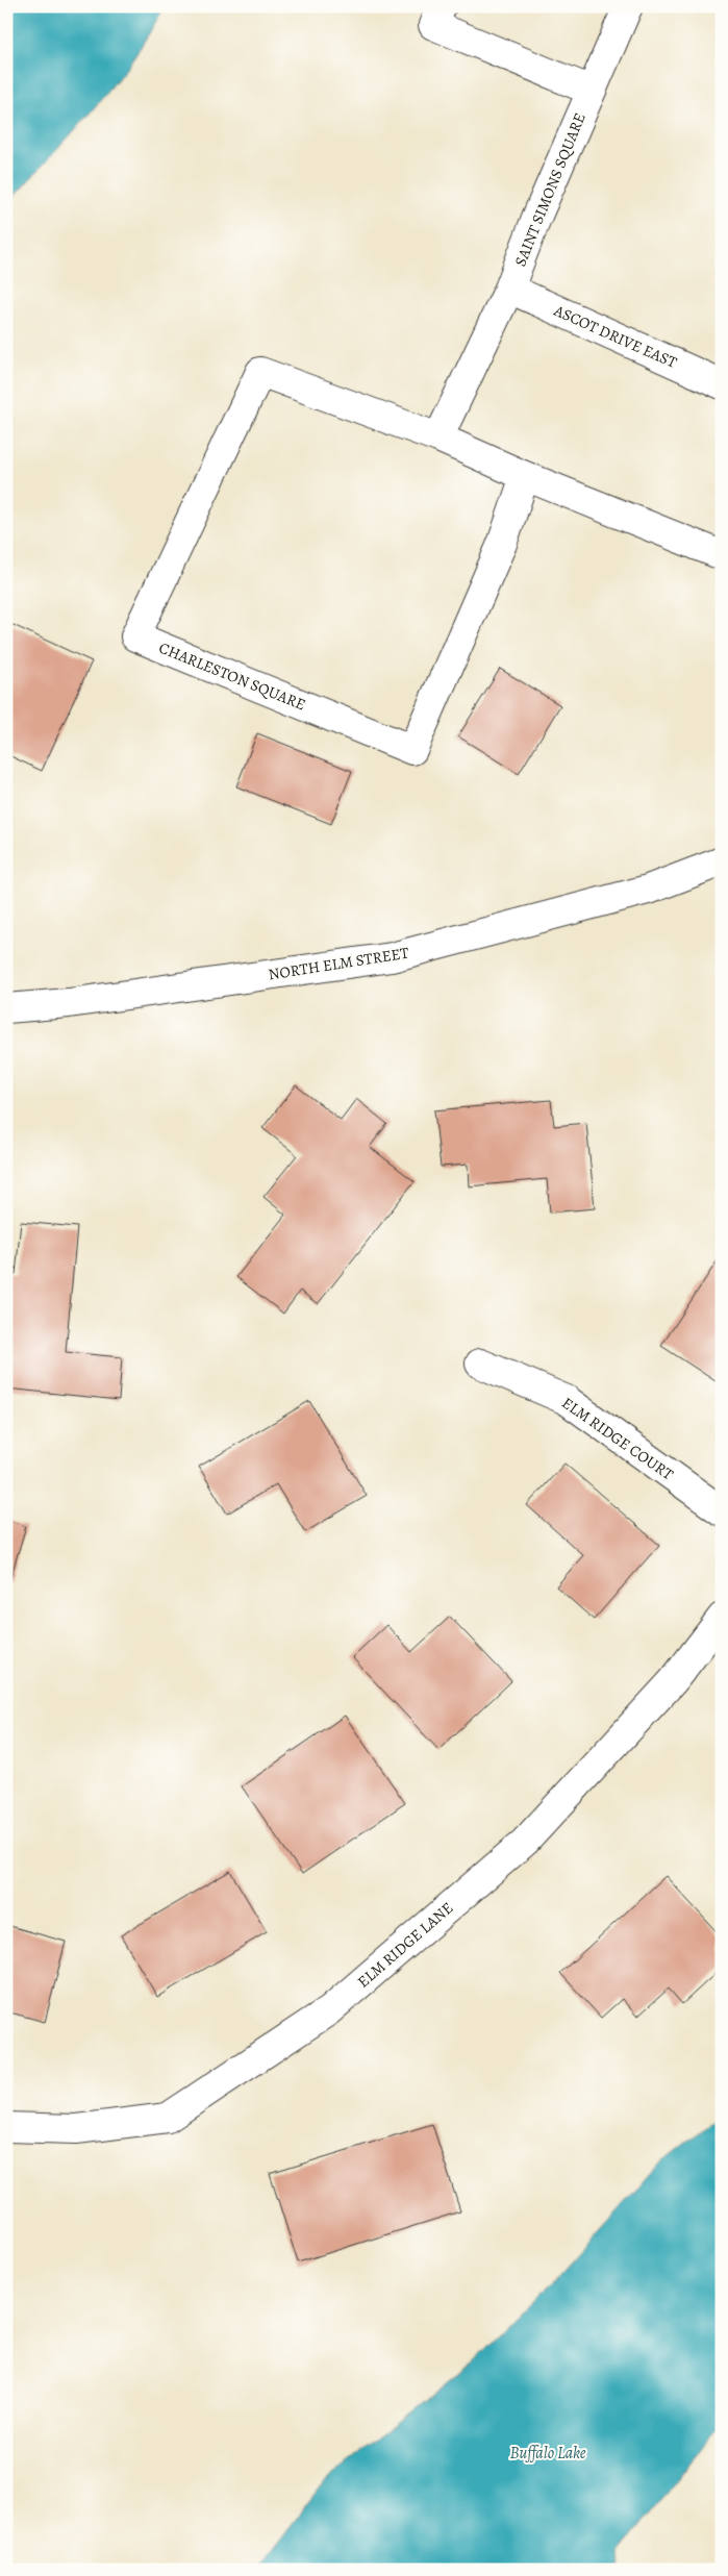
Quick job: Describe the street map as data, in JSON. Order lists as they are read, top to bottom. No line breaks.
{"streets":{"street":["SAINT SIMONS SQUARE","ASCOT DRIVE EAST","CHARLESTON SQUARE","NORTH ELM STREET","ELM RIDGE COURT","ELM RIDGE LANE"]},"crossings":[["SAINT SIMONS SQUARE","ASCOT DRIVE EAST"]],"water":["Buffalo Lake"]}
